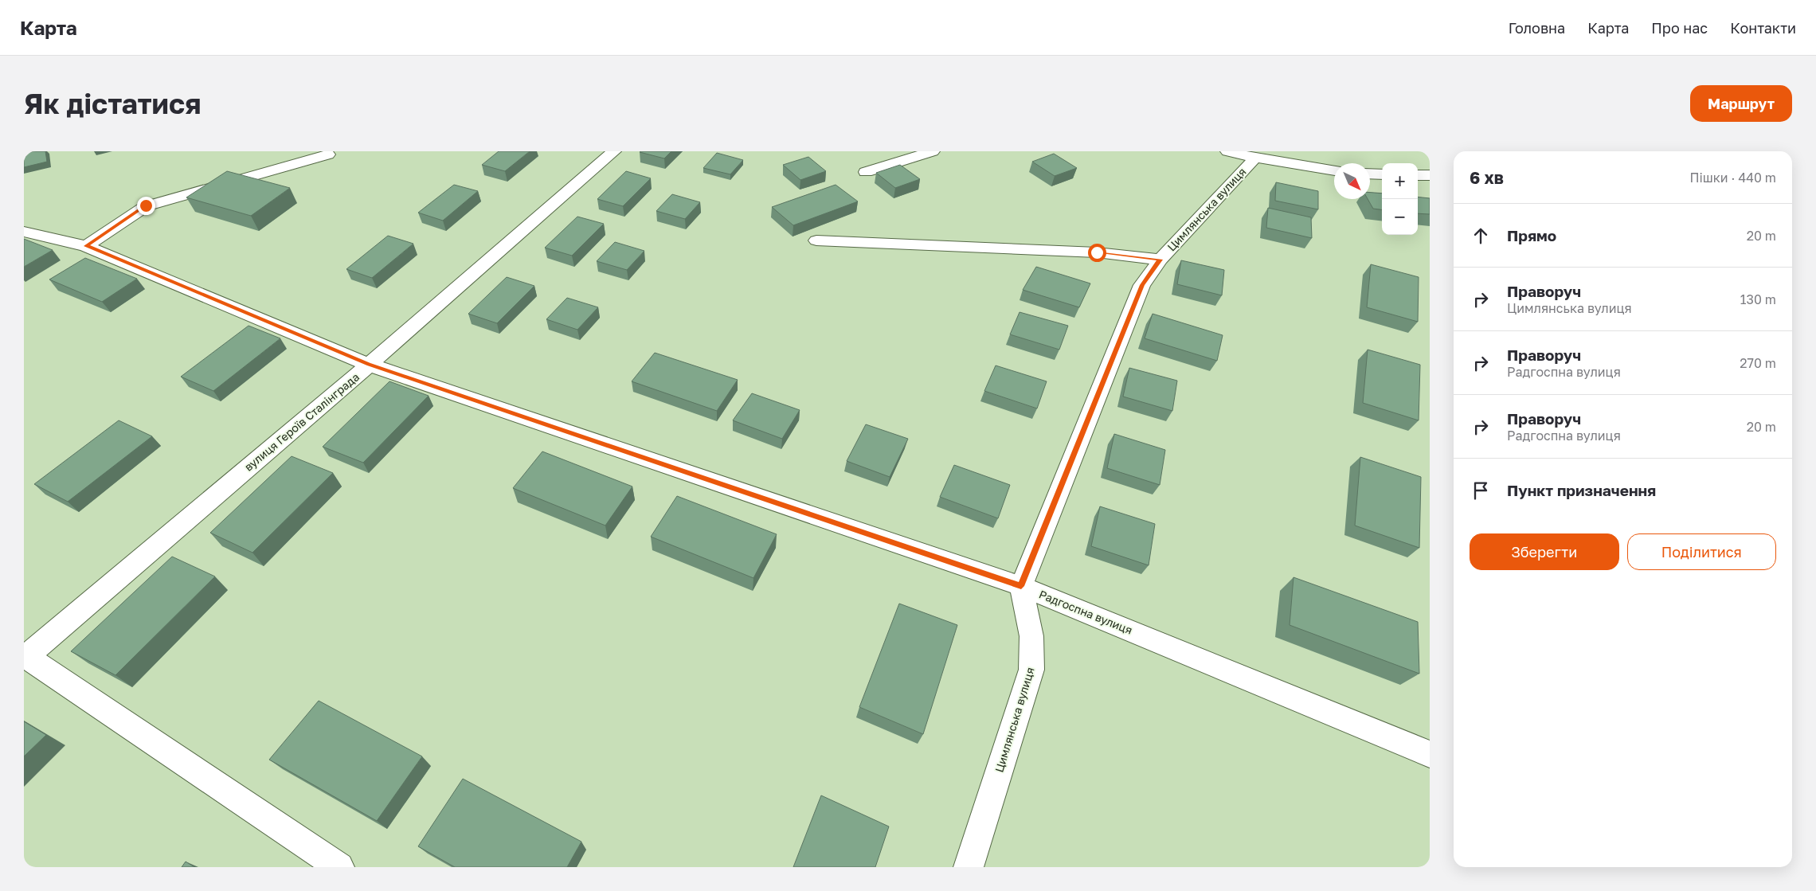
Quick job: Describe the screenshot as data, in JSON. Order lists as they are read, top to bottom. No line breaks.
{"streets":{"street":["Цимлянська вулиця","вулиця Героїв Сталінграда","Радгоспна вулиця"]},"crossings":[["Цимлянська вулиця","Радгоспна вулиця"],["вулиця Героїв Сталінграда","Радгоспна вулиця"]],"north":"bottom right","page":{"header":"Карта","nav":["Головна","Карта","Про нас","Контакти"],"buttons":["Маршрут",["Зберегти","Поділитися"]],"title":"Як дістатися","heading":["6 хв","Пішки · 440 m"],"map_buttons":["+","−"],"list":[["Прямо","20 m"],["Праворуч","Цимлянська вулиця","130 m"],["Праворуч","Радгоспна вулиця","270 m"],["Праворуч","Радгоспна вулиця","20 m"],"Пункт призначення"]}}
